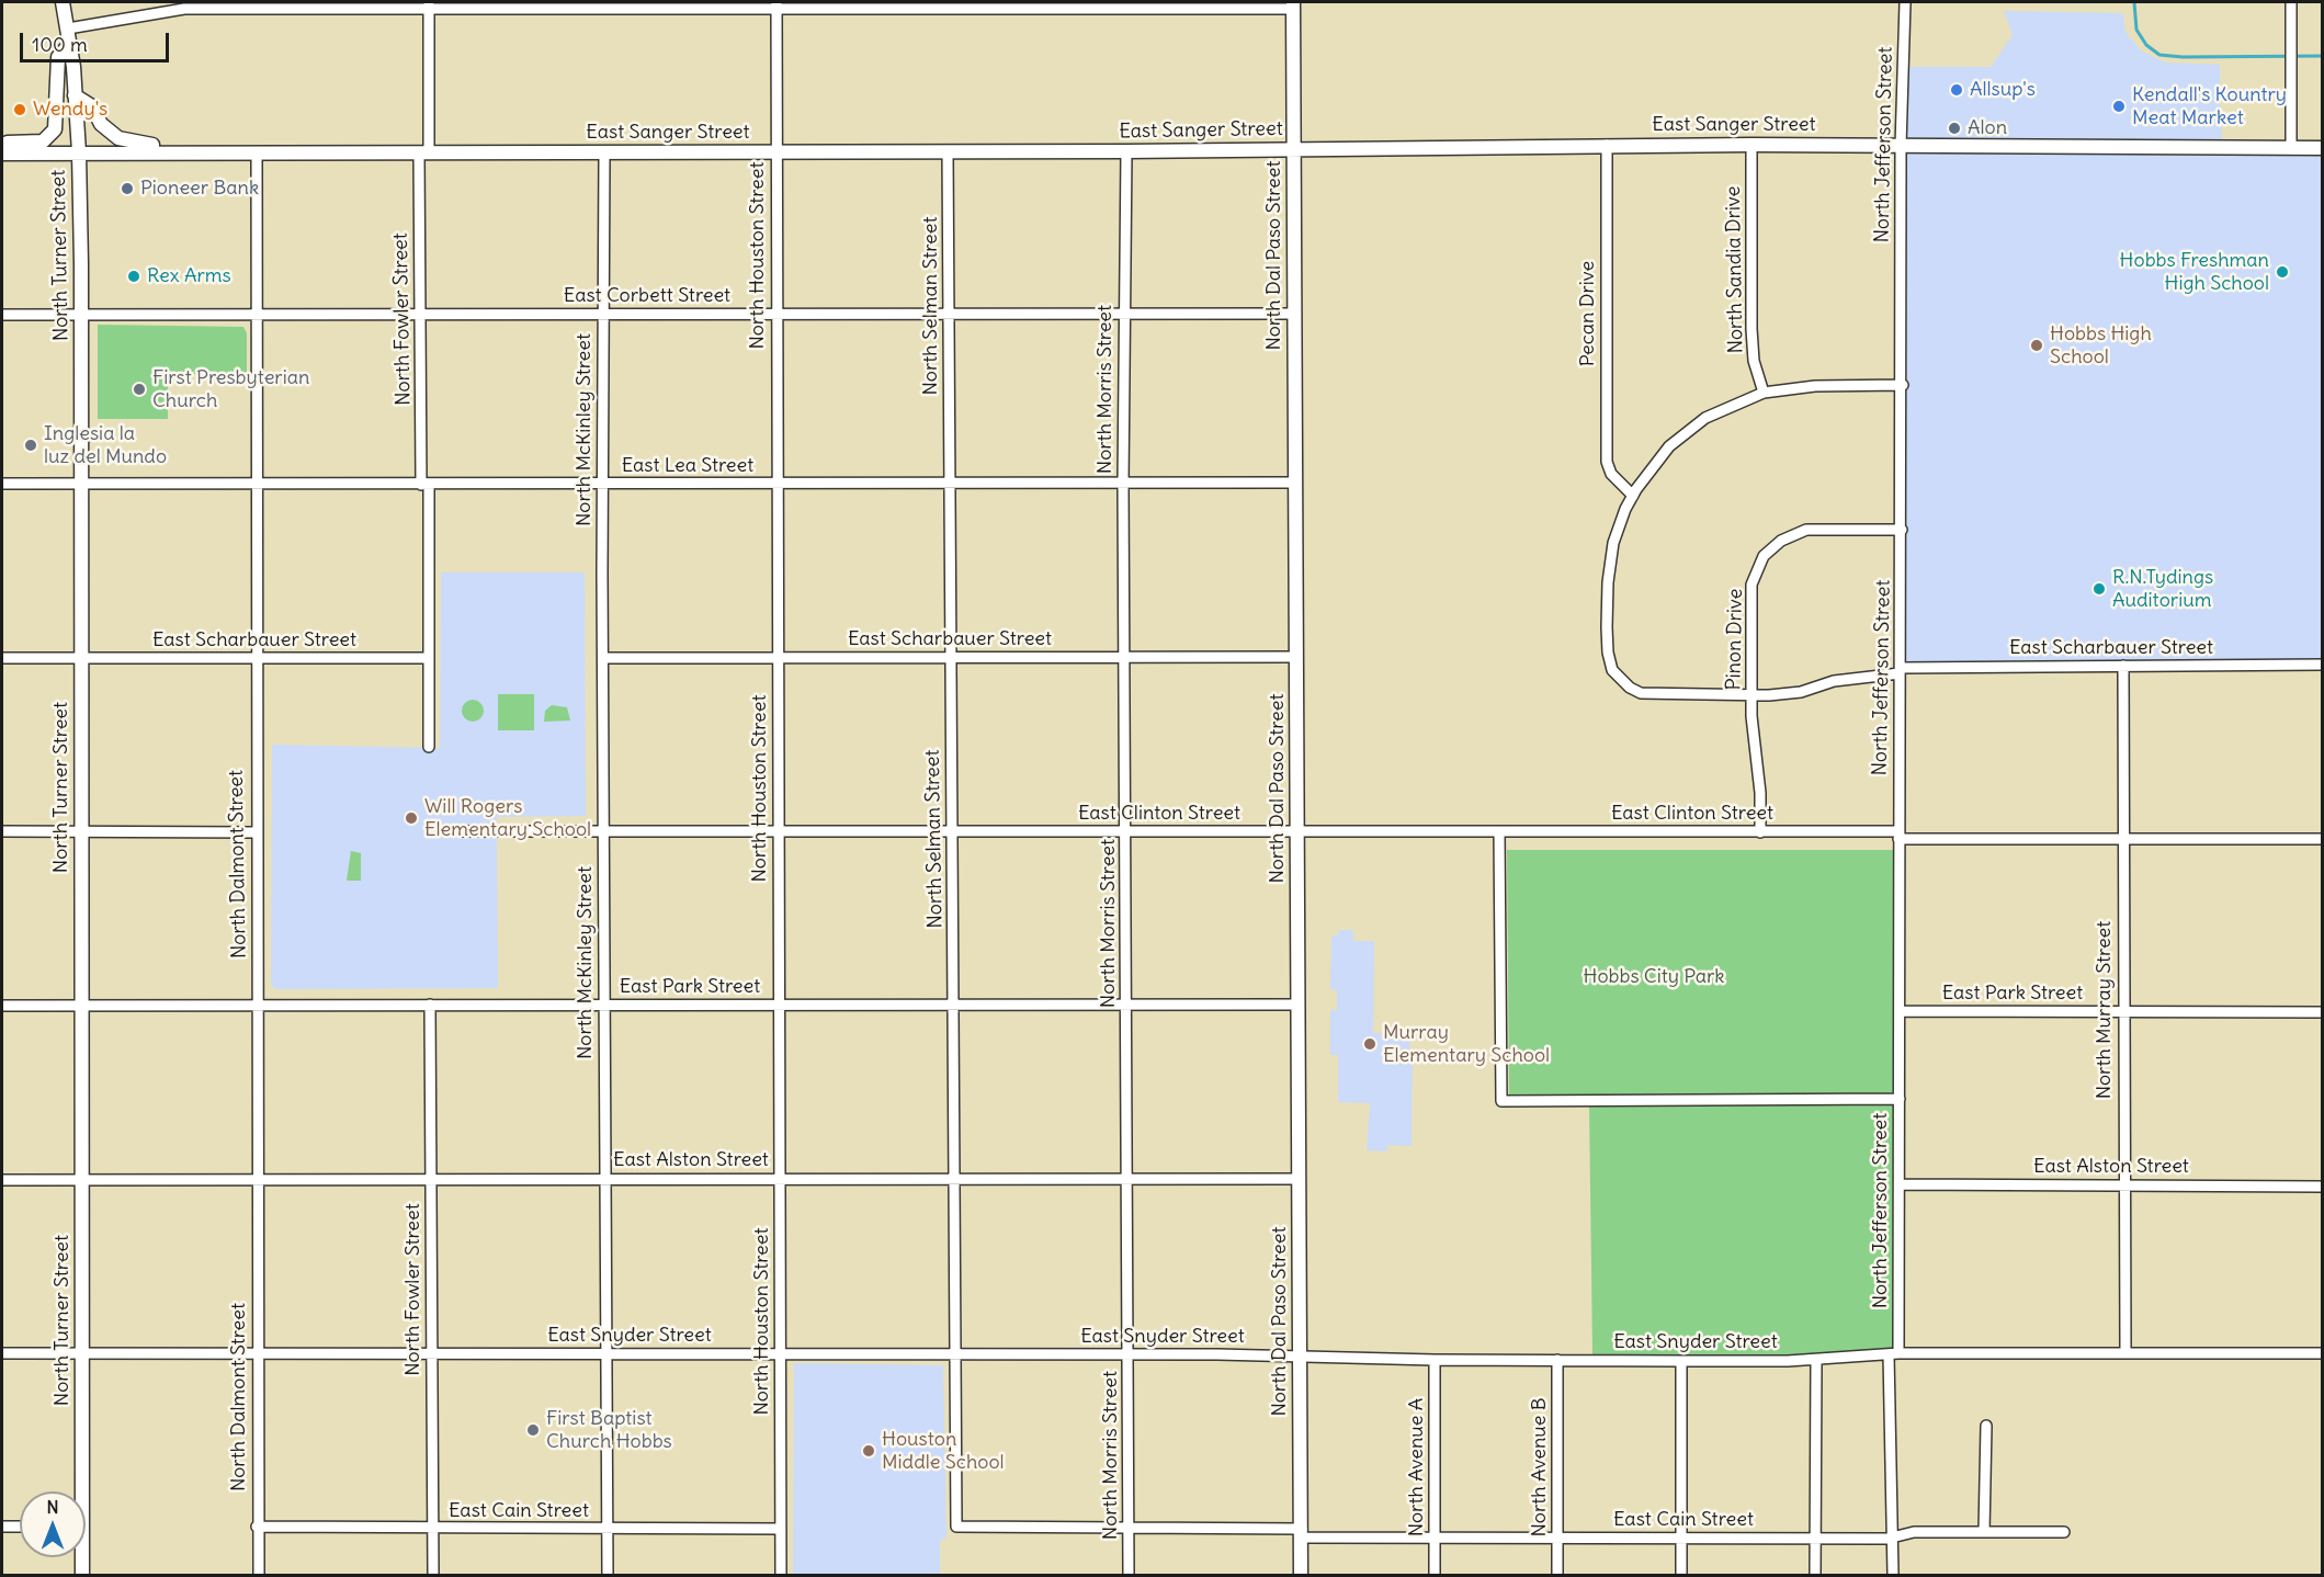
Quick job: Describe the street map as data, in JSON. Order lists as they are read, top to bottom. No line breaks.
{"streets":{"main road":["East Sanger Street","North Turner Street","North Dal Paso Street"],"street":["North Jefferson Street","North Houston Street","North Sandia Drive","East Corbett Street","North Selman Street","Pecan Drive","North Fowler Street","North Morris Street","North McKinley Street","East Lea Street","East Scharbauer Street","Pinon Drive","East Clinton Street","North Dalmont Street","East Park Street","North Murray Street","East Alston Street","East Snyder Street","North Avenue A","North Avenue B","East Cain Street"]},"crossings":[["East Sanger Street","North Jefferson Street"],["East Sanger Street","North Turner Street"],["East Sanger Street","North Houston Street"],["East Sanger Street","North Dal Paso Street"],["East Sanger Street","North Sandia Drive"],["East Sanger Street","North Selman Street"],["East Sanger Street","Pecan Drive"],["East Sanger Street","North Fowler Street"],["East Sanger Street","North Morris Street"],["East Sanger Street","North McKinley Street"],["East Sanger Street","North Dalmont Street"],["North Jefferson Street","East Scharbauer Street"],["North Jefferson Street","Pinon Drive"],["North Jefferson Street","East Clinton Street"],["North Jefferson Street","East Park Street"],["North Jefferson Street","East Alston Street"],["North Jefferson Street","East Snyder Street"],["North Jefferson Street","East Cain Street"],["North Turner Street","East Corbett Street"],["North Turner Street","East Lea Street"],["North Turner Street","East Scharbauer Street"],["North Turner Street","East Park Street"],["North Turner Street","East Alston Street"],["North Turner Street","East Snyder Street"],["North Houston Street","East Corbett Street"],["North Houston Street","East Lea Street"],["North Houston Street","East Scharbauer Street"],["North Houston Street","East Clinton Street"],["North Houston Street","East Park Street"],["North Houston Street","East Alston Street"],["North Houston Street","East Snyder Street"],["North Houston Street","East Cain Street"],["North Dal Paso Street","East Corbett Street"],["North Dal Paso Street","East Lea Street"],["North Dal Paso Street","East Scharbauer Street"],["North Dal Paso Street","East Clinton Street"],["North Dal Paso Street","East Park Street"],["North Dal Paso Street","East Alston Street"],["North Dal Paso Street","East Snyder Street"],["North Dal Paso Street","East Cain Street"],["North Sandia Drive","East Scharbauer Street"],["East Corbett Street","North Selman Street"],["East Corbett Street","North Fowler Street"],["East Corbett Street","North Morris Street"],["East Corbett Street","North McKinley Street"],["East Corbett Street","North Dalmont Street"],["North Selman Street","East Lea Street"],["North Selman Street","East Scharbauer Street"],["North Selman Street","East Clinton Street"],["North Selman Street","East Park Street"],["North Selman Street","East Alston Street"],["North Selman Street","East Snyder Street"],["North Selman Street","East Cain Street"],["Pecan Drive","East Scharbauer Street"],["North Fowler Street","East Lea Street"],["North Fowler Street","East Scharbauer Street"],["North Fowler Street","East Park Street"],["North Fowler Street","East Alston Street"],["North Fowler Street","East Snyder Street"],["North Fowler Street","East Cain Street"],["North Morris Street","East Lea Street"],["North Morris Street","East Scharbauer Street"],["North Morris Street","East Clinton Street"],["North Morris Street","East Park Street"],["North Morris Street","East Alston Street"],["North Morris Street","East Snyder Street"],["North Morris Street","East Cain Street"],["North McKinley Street","East Lea Street"],["North McKinley Street","East Scharbauer Street"],["North McKinley Street","East Clinton Street"],["North McKinley Street","East Park Street"],["North McKinley Street","East Alston Street"],["North McKinley Street","East Snyder Street"],["North McKinley Street","East Cain Street"],["East Lea Street","North Dalmont Street"],["East Scharbauer Street","Pinon Drive"],["East Scharbauer Street","North Dalmont Street"],["East Scharbauer Street","North Murray Street"],["Pinon Drive","East Clinton Street"],["East Clinton Street","North Murray Street"],["North Dalmont Street","East Park Street"],["North Dalmont Street","East Alston Street"],["North Dalmont Street","East Snyder Street"],["North Dalmont Street","East Cain Street"],["East Park Street","North Murray Street"],["North Murray Street","East Alston Street"],["North Murray Street","East Snyder Street"],["East Snyder Street","North Avenue A"],["East Snyder Street","North Avenue B"],["North Avenue A","East Cain Street"],["North Avenue B","East Cain Street"]],"parks":["Hobbs City Park"],"places":["Allsup's","Kendall's Kountry Meat Market","Wendy's","Alon","Pioneer Bank","Hobbs Freshman High School","Rex Arms","Hobbs High School","First Presbyterian Church","Inglesia la luz del Mundo","R.N.Tydings Auditorium","Will Rogers Elementary School","Murray Elementary School","First Baptist Church Hobbs","Houston Middle School"],"scale_bar":"100 m","north":"top"}
